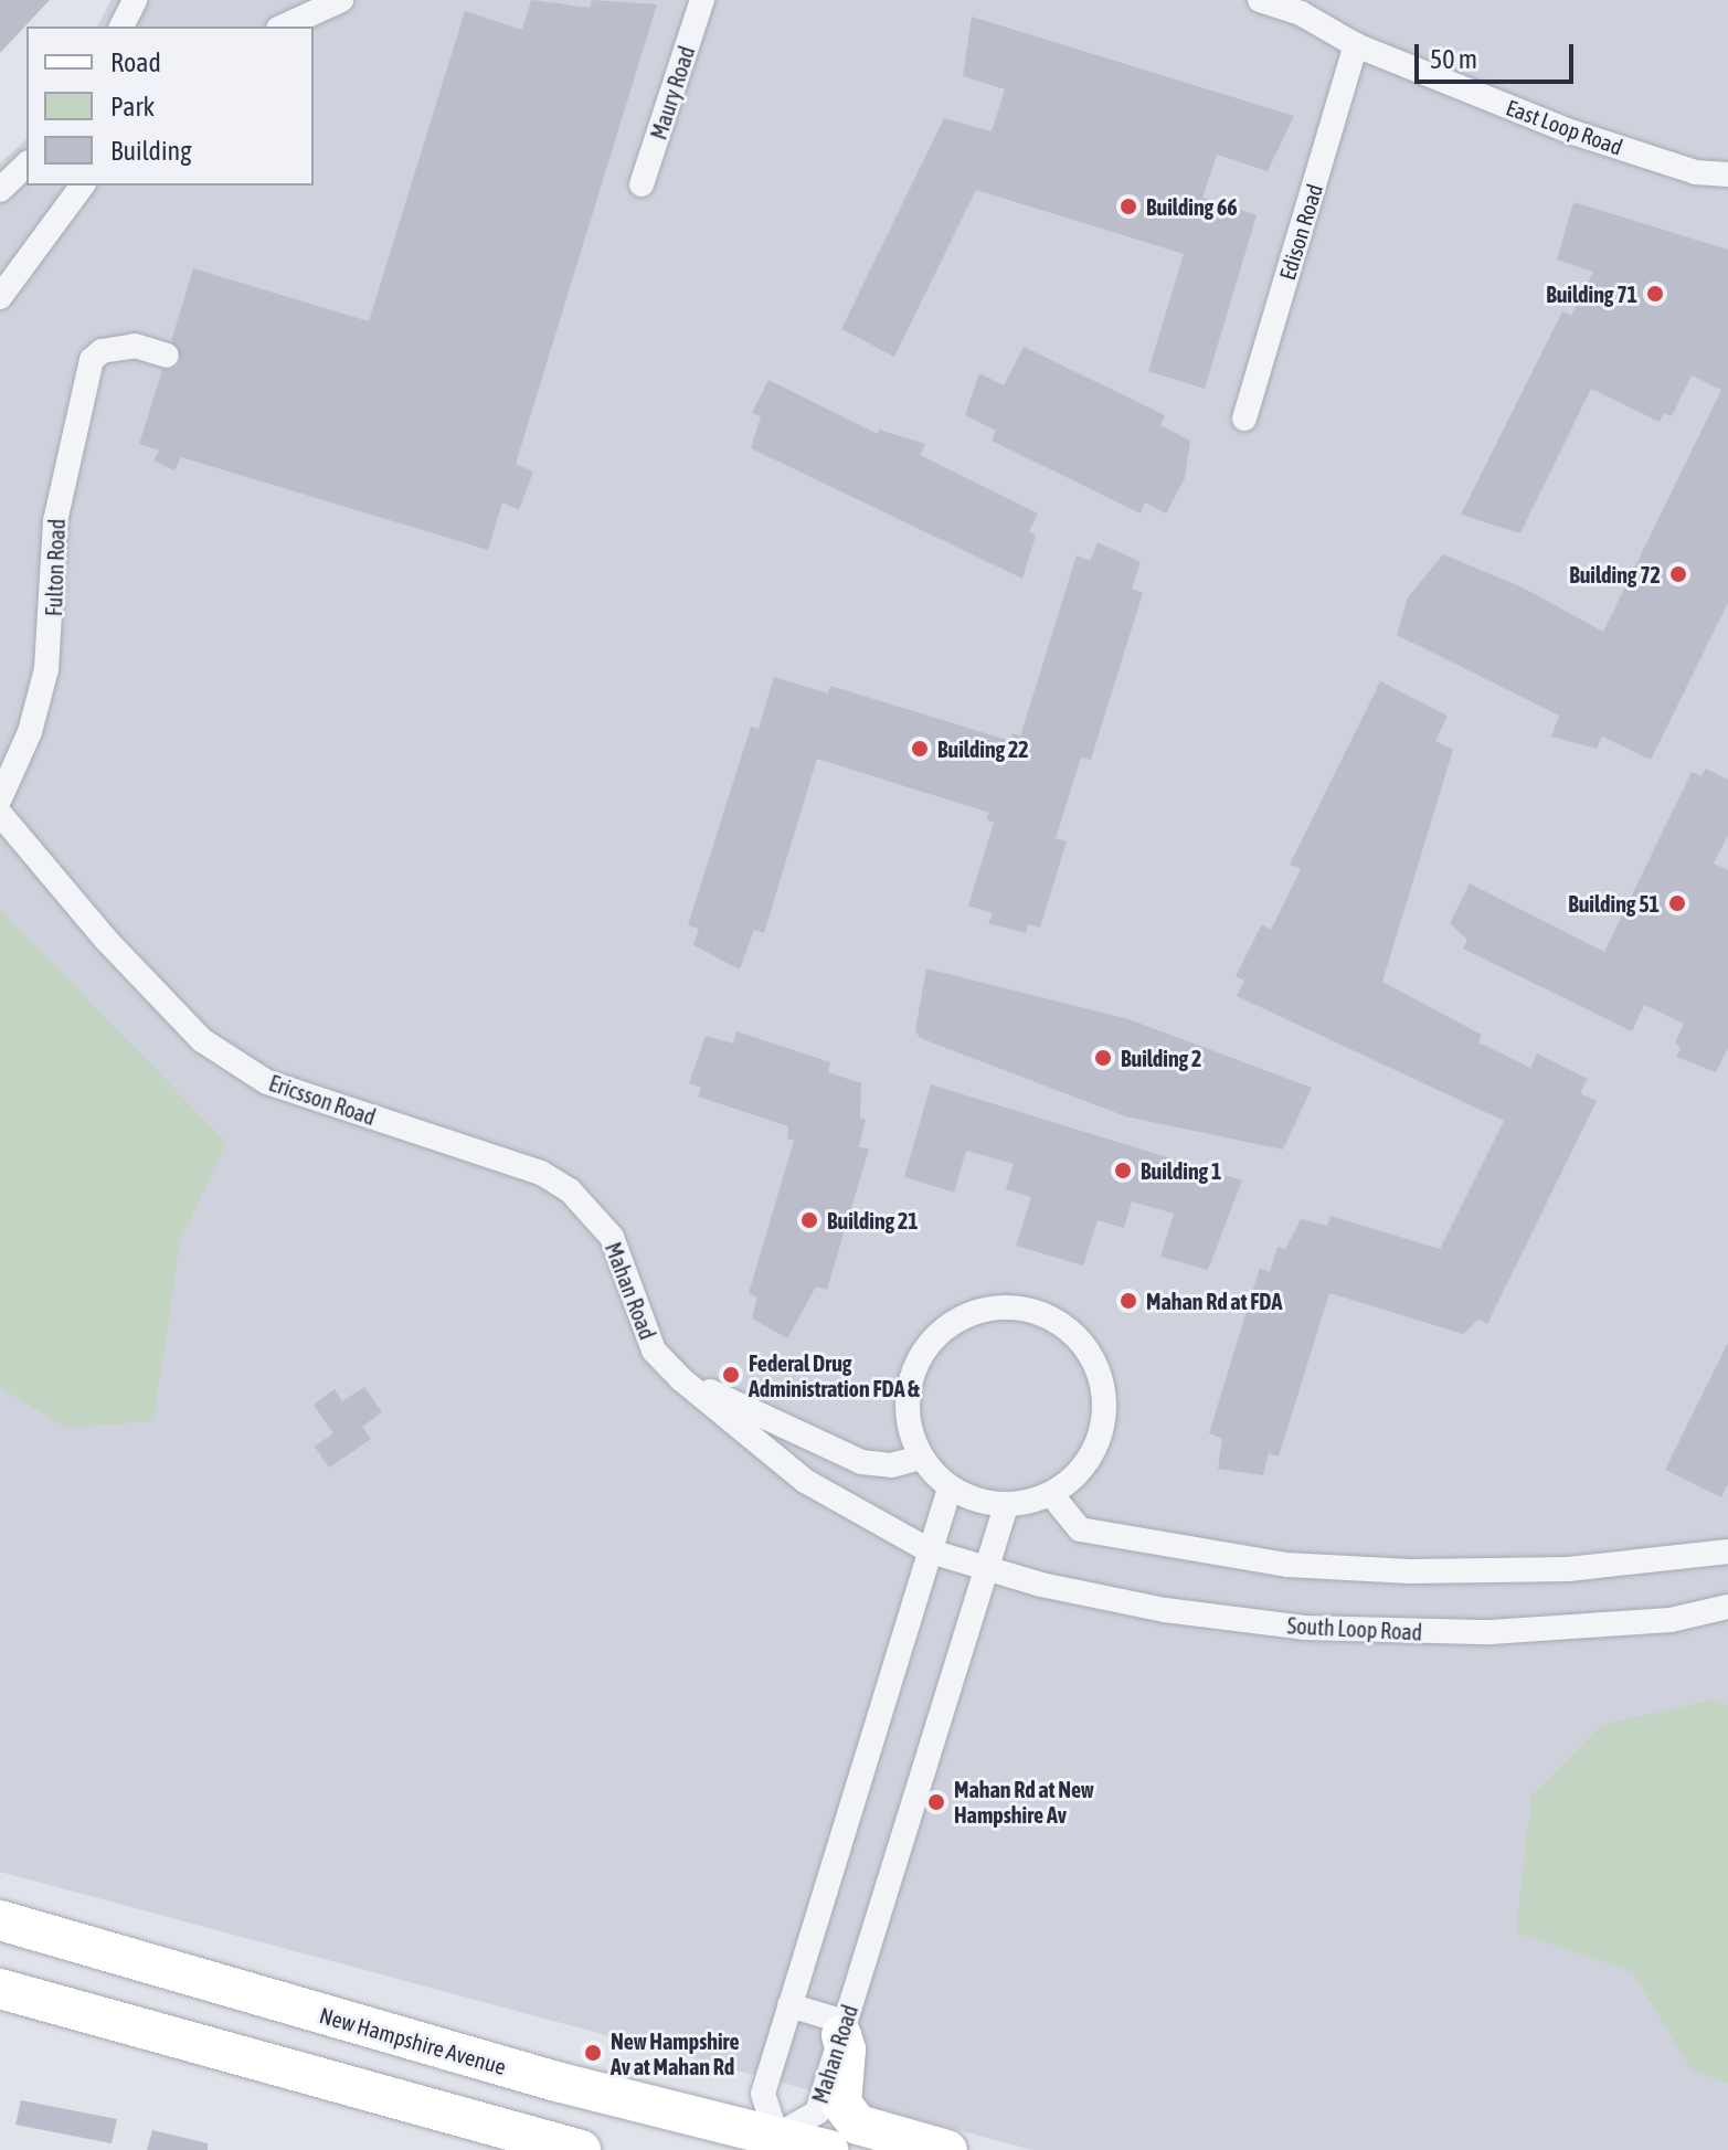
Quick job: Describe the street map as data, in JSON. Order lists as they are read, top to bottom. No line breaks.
{"streets":{"main road":["New Hampshire Avenue"],"street":["Maury Road","East Loop Road","Edison Road","Fulton Road","Ericsson Road","Mahan Road","South Loop Road"]},"crossings":[["East Loop Road","Edison Road"],["Ericsson Road","Mahan Road"],["Mahan Road","South Loop Road"],["Mahan Road","New Hampshire Avenue"]],"places":["Building 66","Building 71","Building 72","Building 22","Building 51","Building 2","Building 1","Building 21","Mahan Rd at FDA","Federal Drug Administration FDA &","Mahan Rd at New Hampshire Av","New Hampshire Av at Mahan Rd"],"legend":["Road","Park","Building"],"scale_bar":"50 m"}
